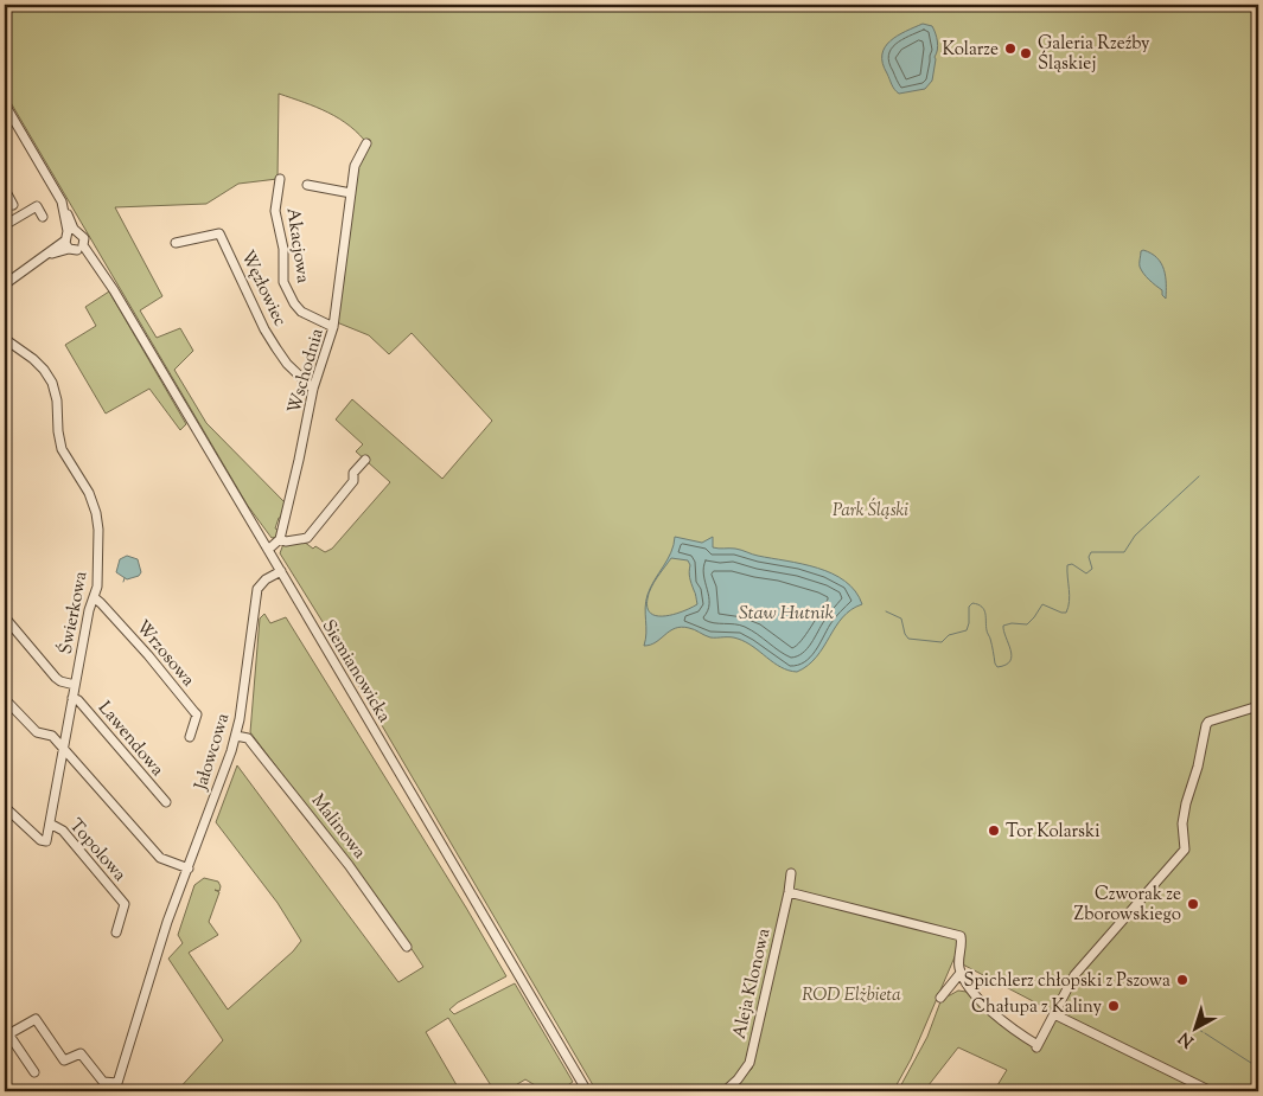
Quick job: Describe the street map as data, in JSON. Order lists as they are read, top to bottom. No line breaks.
{"streets":{"street":["Akacjowa","Węzłowiec","Wschodnia","Świerkowa","Wrzosowa","Siemianowicka","Lawendowa","Jałowcowa","Malinowa","Topolowa","Aleja Klonowa"]},"crossings":[["Akacjowa","Wschodnia"],["Węzłowiec","Wschodnia"],["Świerkowa","Wrzosowa"],["Świerkowa","Lawendowa"],["Świerkowa","Topolowa"],["Siemianowicka","Jałowcowa"],["Jałowcowa","Malinowa"]],"water":["Staw Hutnik"],"parks":["Park Śląski","ROD Elżbieta"],"places":["Kolarze","Galeria Rzeźby Śląskiej","Tor Kolarski","Czworak ze Zborowskiego","Spichlerz chłopski z Pszowa","Chałupa z Kaliny"],"north":"bottom left"}
